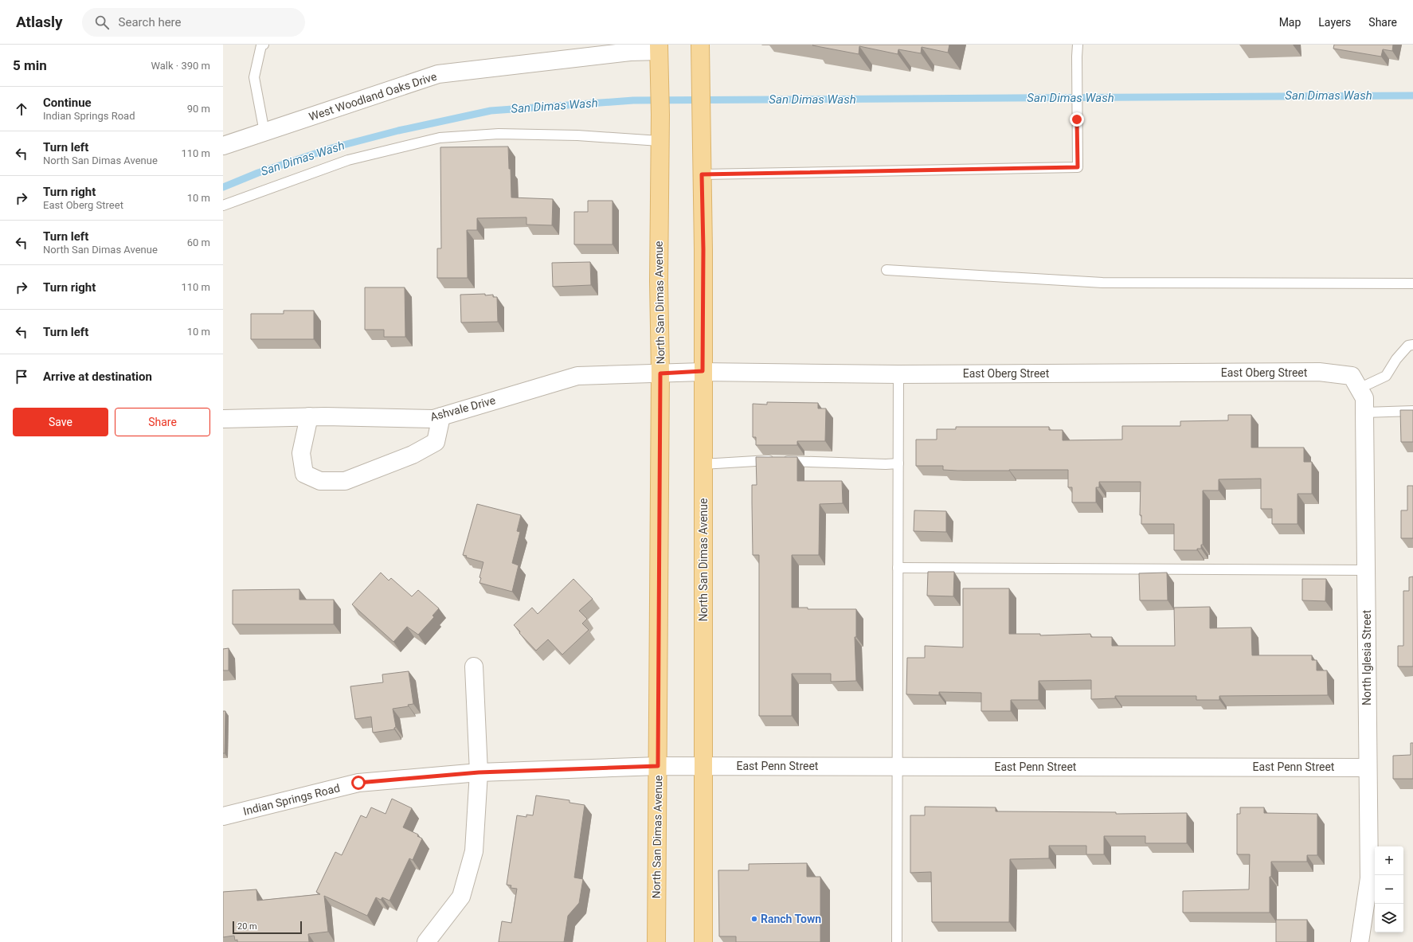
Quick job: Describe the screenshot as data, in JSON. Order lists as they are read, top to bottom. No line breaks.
{"streets":{"main road":["North San Dimas Avenue"],"street":["West Woodland Oaks Drive","East Oberg Street","Ashvale Drive","North Iglesia Street","East Penn Street","Indian Springs Road"]},"crossings":[["West Woodland Oaks Drive","North San Dimas Avenue"],["North San Dimas Avenue","East Oberg Street"],["North San Dimas Avenue","Ashvale Drive"],["North San Dimas Avenue","East Penn Street"],["North San Dimas Avenue","Indian Springs Road"],["East Oberg Street","Ashvale Drive"],["East Oberg Street","North Iglesia Street"],["North Iglesia Street","East Penn Street"],["East Penn Street","Indian Springs Road"]],"water":["San Dimas Wash"],"places":["Ranch Town"],"scale_bar":"20 m","page":{"header":"Atlasly","search":"Search here","nav":["Map","Layers","Share"],"heading":["5 min","Walk · 390 m"],"list":[["Continue","Indian Springs Road","90 m"],["Turn left","North San Dimas Avenue","110 m"],["Turn right","East Oberg Street","10 m"],["Turn left","North San Dimas Avenue","60 m"],["Turn right","110 m"],["Turn left","10 m"],"Arrive at destination"],"buttons":["Save","Share"],"map_buttons":["+","−"],"scale":"20 m"}}
